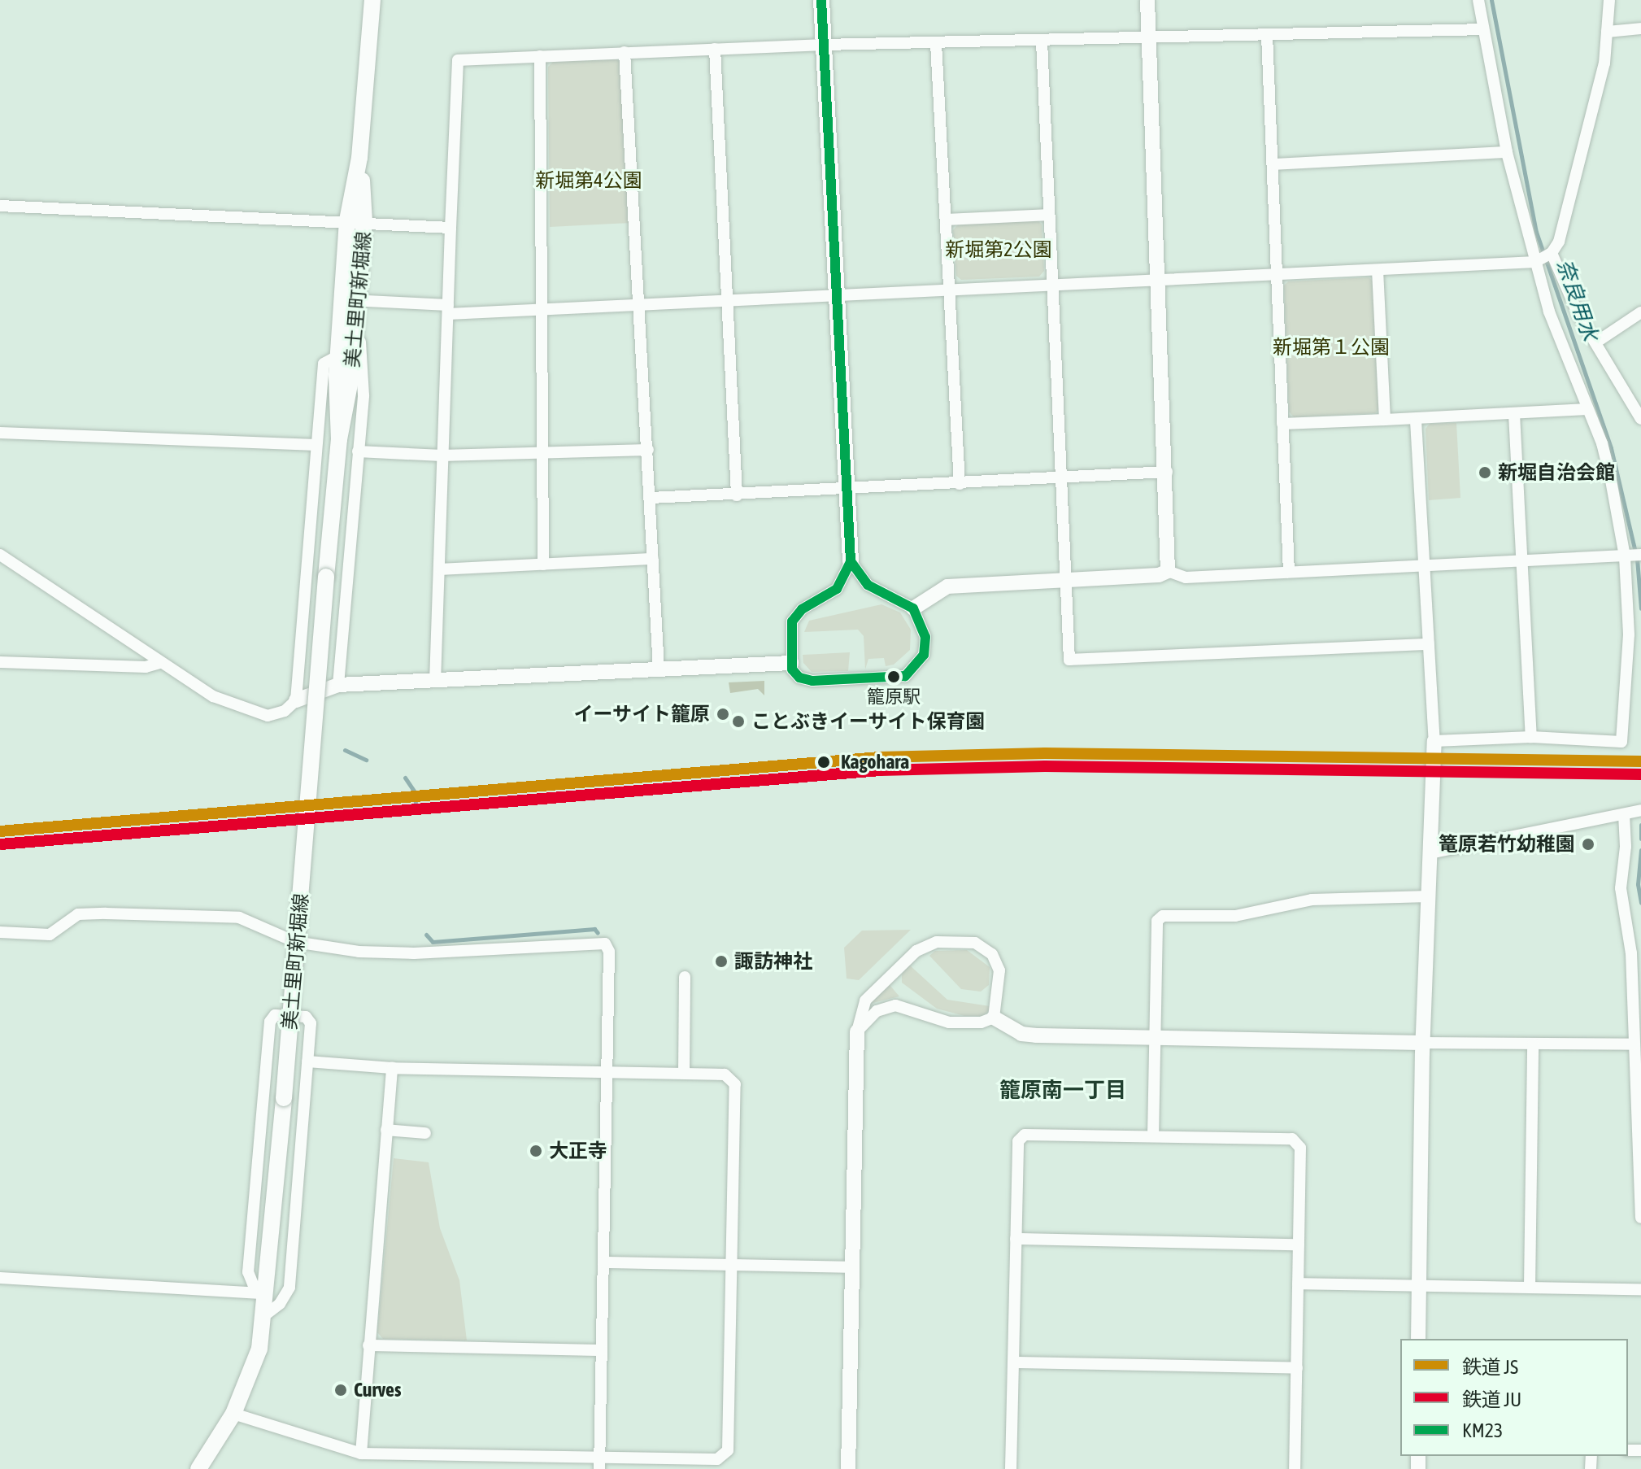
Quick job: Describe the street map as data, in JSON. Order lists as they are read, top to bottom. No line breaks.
{"streets":{"main road":["美土里町新堀線"]},"districts":["籠原南一丁目"],"water":["奈良用水"],"parks":["新堀第4公園","新堀第2公園","新堀第１公園"],"places":["新堀自治会館","籠原駅","イーサイト籠原","ことぶきイーサイト保育園","Kagohara","篭原若竹幼稚園","諏訪神社","大正寺","Curves"],"lines":["transit line KM23","rail line JS","rail line JU"],"legend":["鉄道 JS","鉄道 JU","KM23"]}
